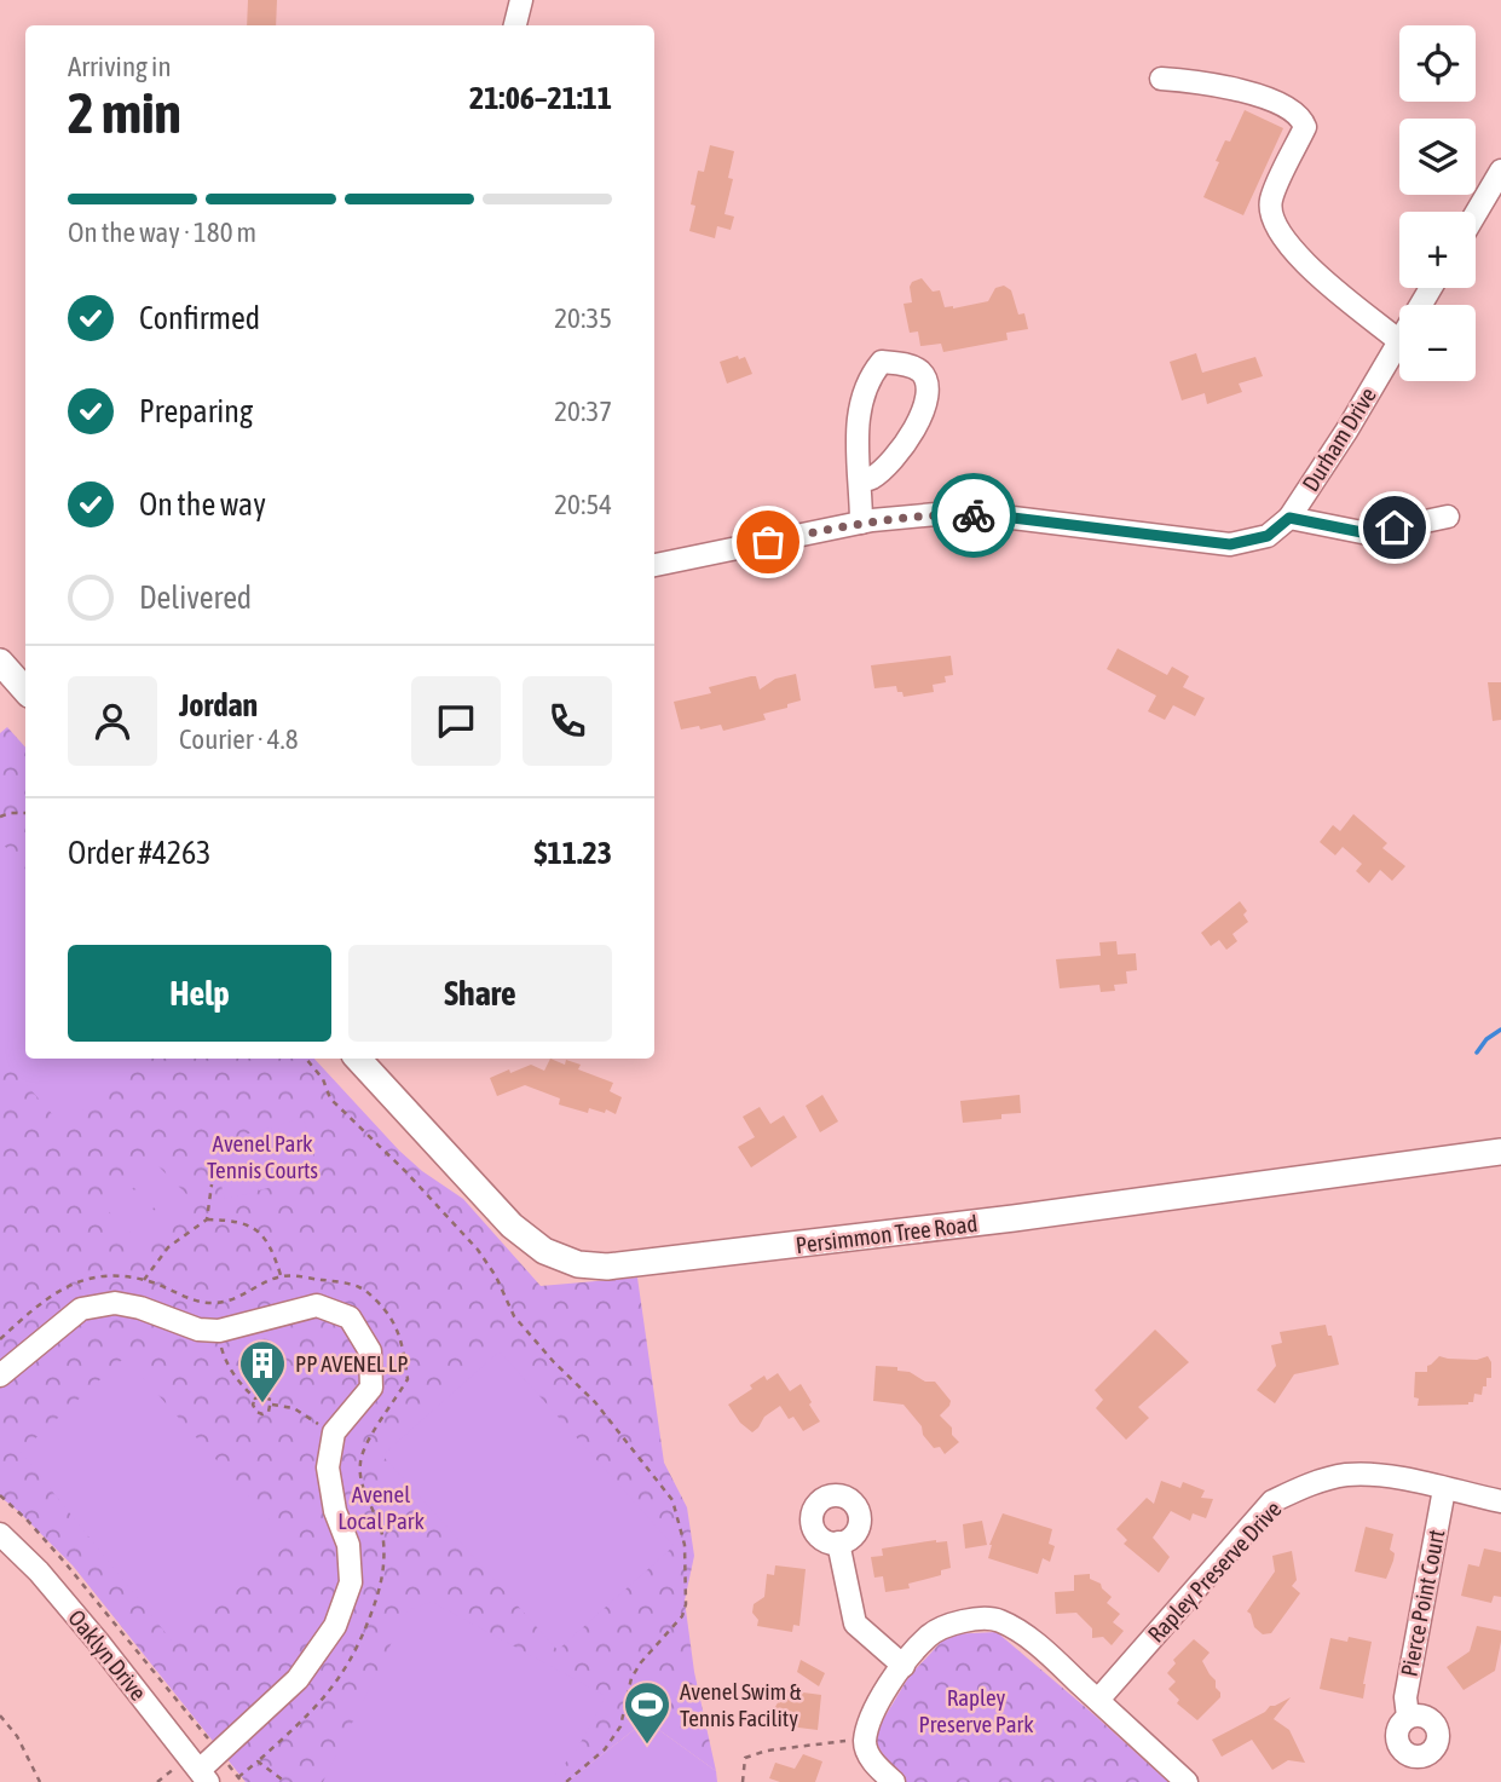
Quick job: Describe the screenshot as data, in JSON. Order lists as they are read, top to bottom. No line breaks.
{"streets":{"main road":["Persimmon Tree Road"],"street":["Durham Drive","Rapley Preserve Drive","Pierce Point Court","Oaklyn Drive"]},"crossings":[["Rapley Preserve Drive","Pierce Point Court"]],"parks":["Avenel Park Tennis Courts","Avenel Local Park","Rapley Preserve Park"],"places":{"building":["PP AVENEL LP"],"sports":["Avenel Swim & Tennis Facility"]},"page":{"map_buttons":["+","−"],"heading":["2 min","Arriving in","21:06–21:11"],"panel":["Jordan","Courier · 4.8","Order #4263","$11.23"],"bar":"On the way · 180 m","list":[["Confirmed","20:35"],["Preparing","20:37"],["On the way","20:54"],"Delivered"],"buttons":["Help","Share"]}}
